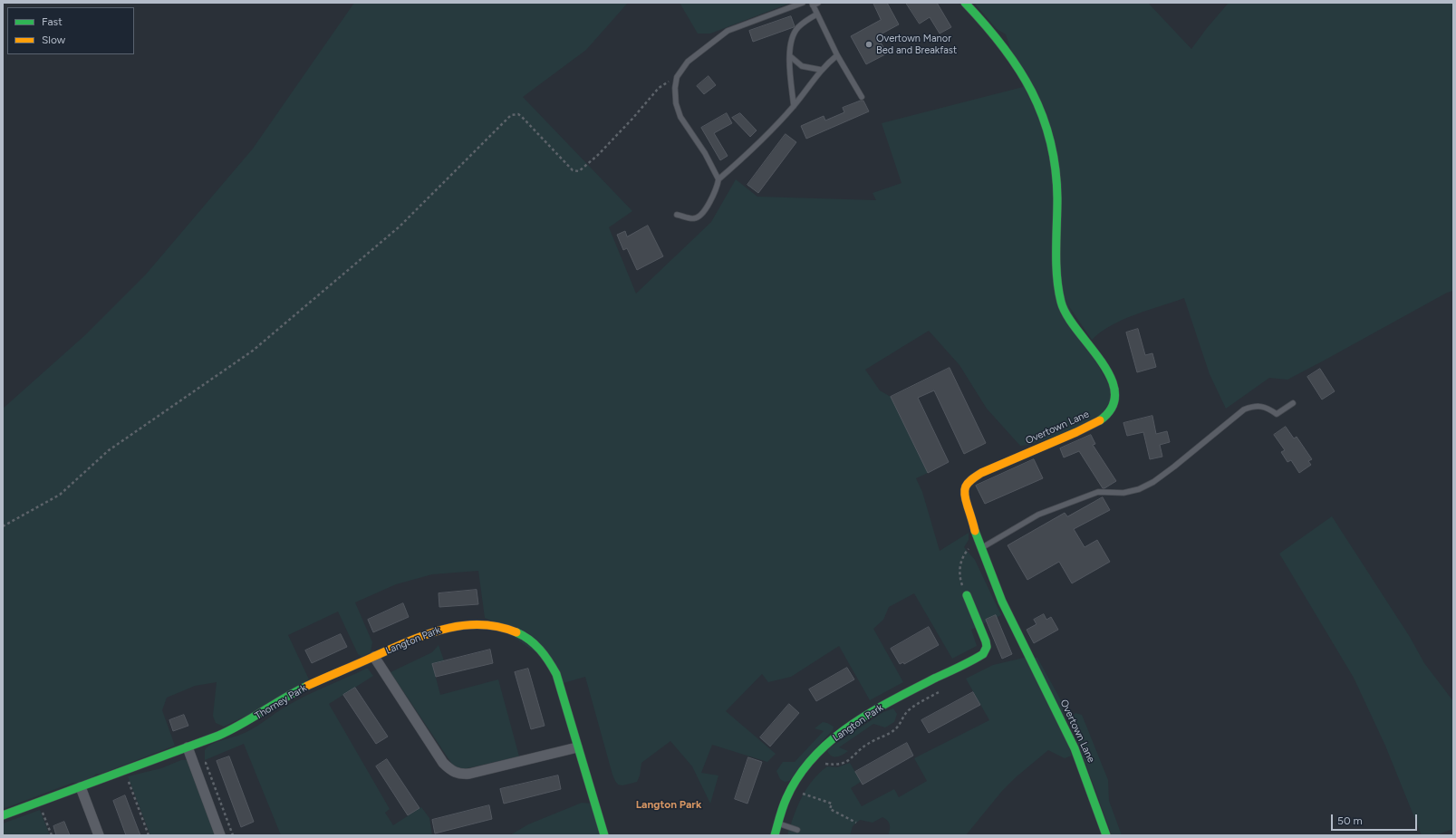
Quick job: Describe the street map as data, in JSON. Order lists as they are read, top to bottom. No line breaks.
{"streets":{"street":["Overtown Lane","Langton Park","Thorney Park"]},"crossings":[["Langton Park","Thorney Park"]],"districts":["Langton Park"],"places":["Overtown Manor Bed and Breakfast"],"legend":["Fast","Slow"],"scale_bar":"50 m"}
